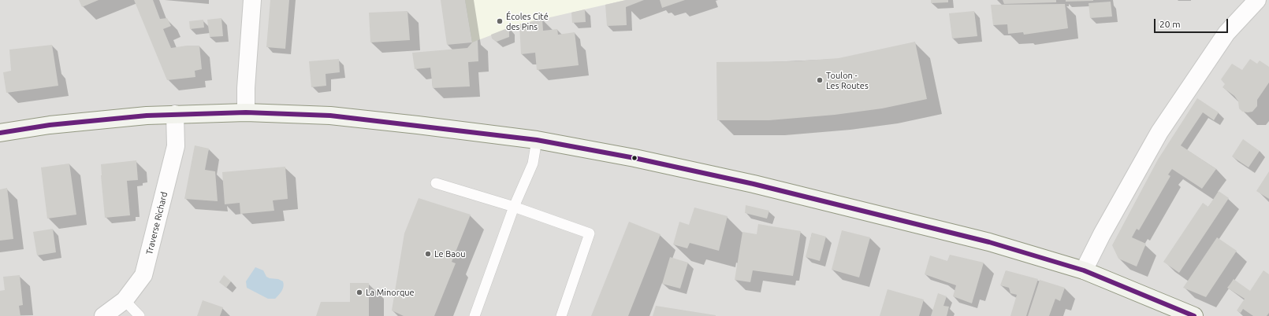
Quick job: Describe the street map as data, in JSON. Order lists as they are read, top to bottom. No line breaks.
{"streets":{"street":["Traverse Richard"]},"places":["Écoles Cité des Pins","Toulon - Les Routes","Le Baou","La Minorque"],"scale_bar":"20 m"}
